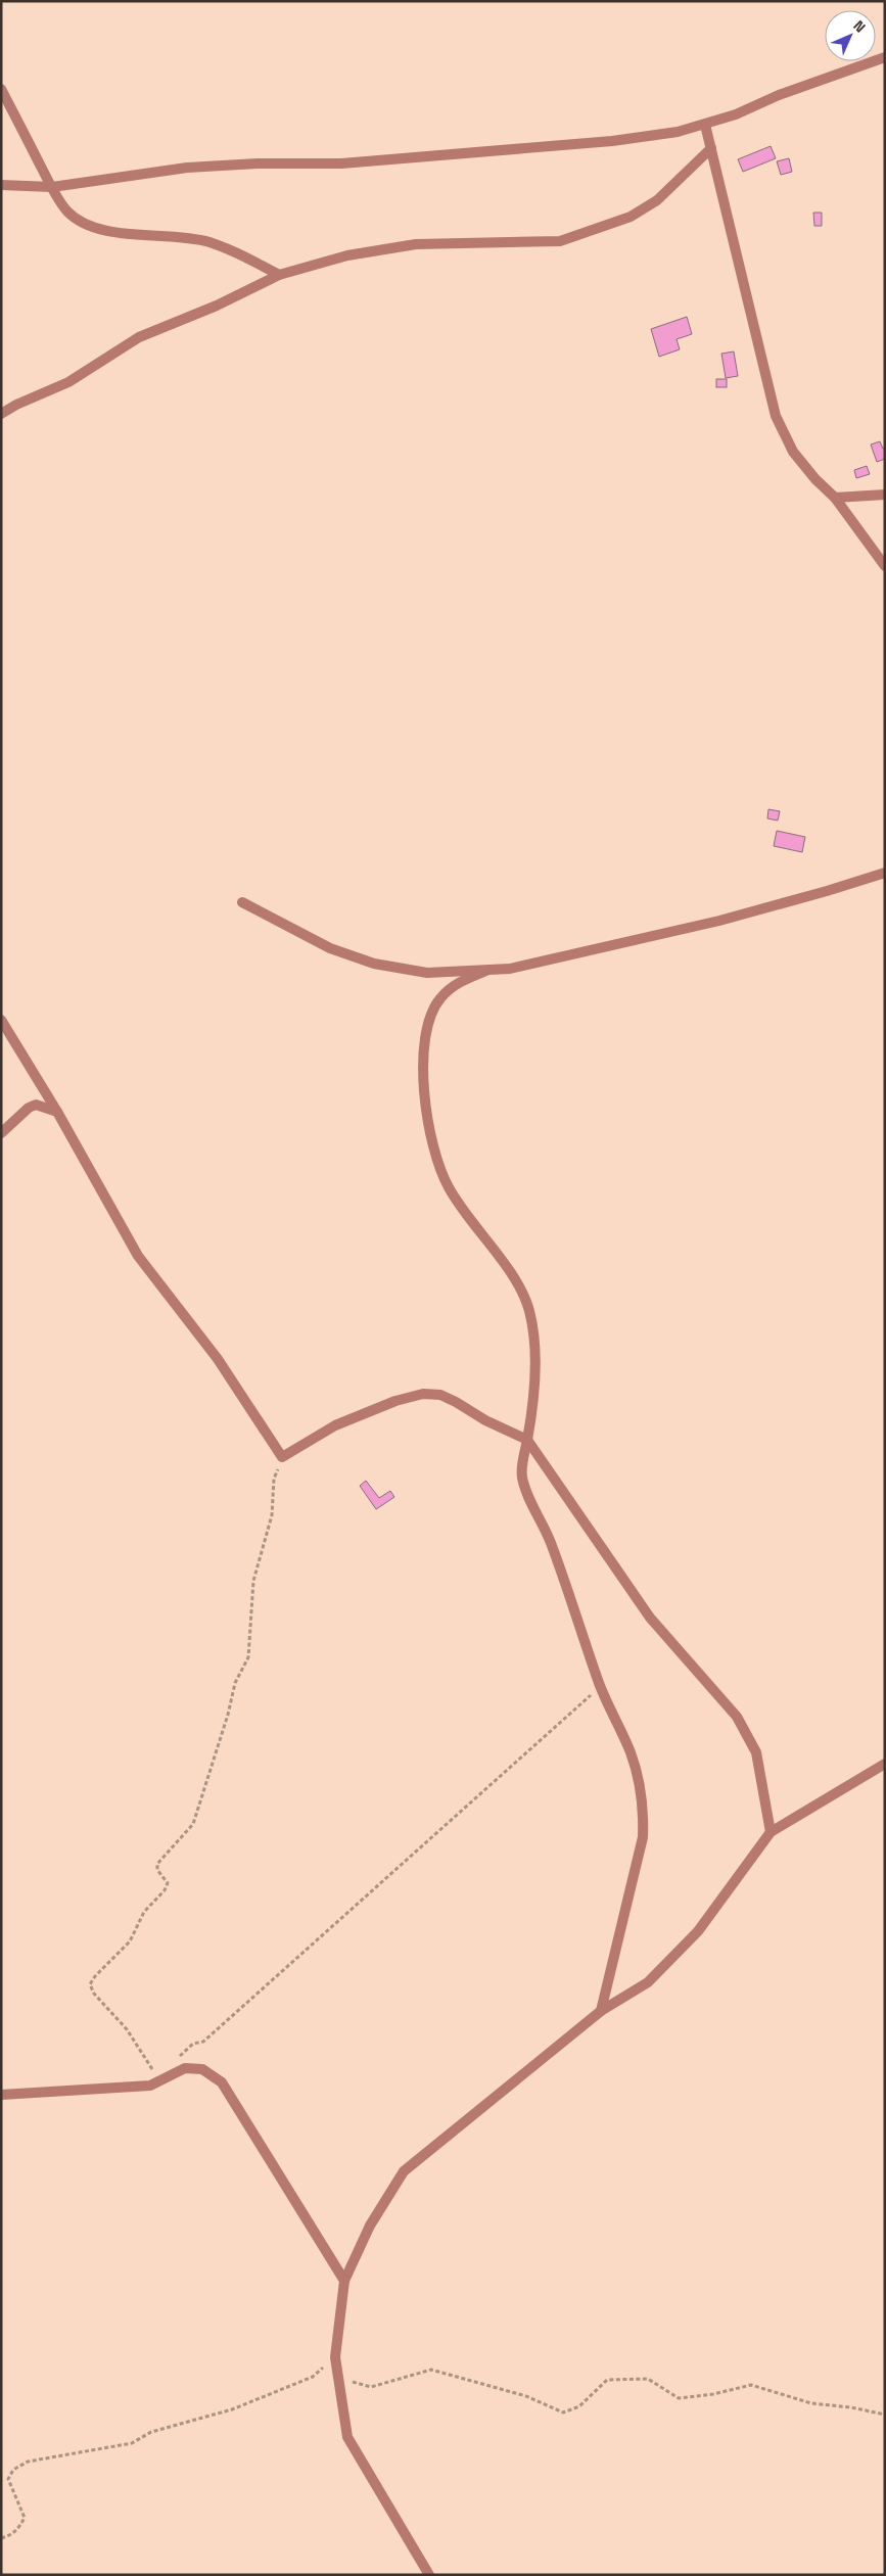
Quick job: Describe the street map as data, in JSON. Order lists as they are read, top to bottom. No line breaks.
{"north":"top right"}
